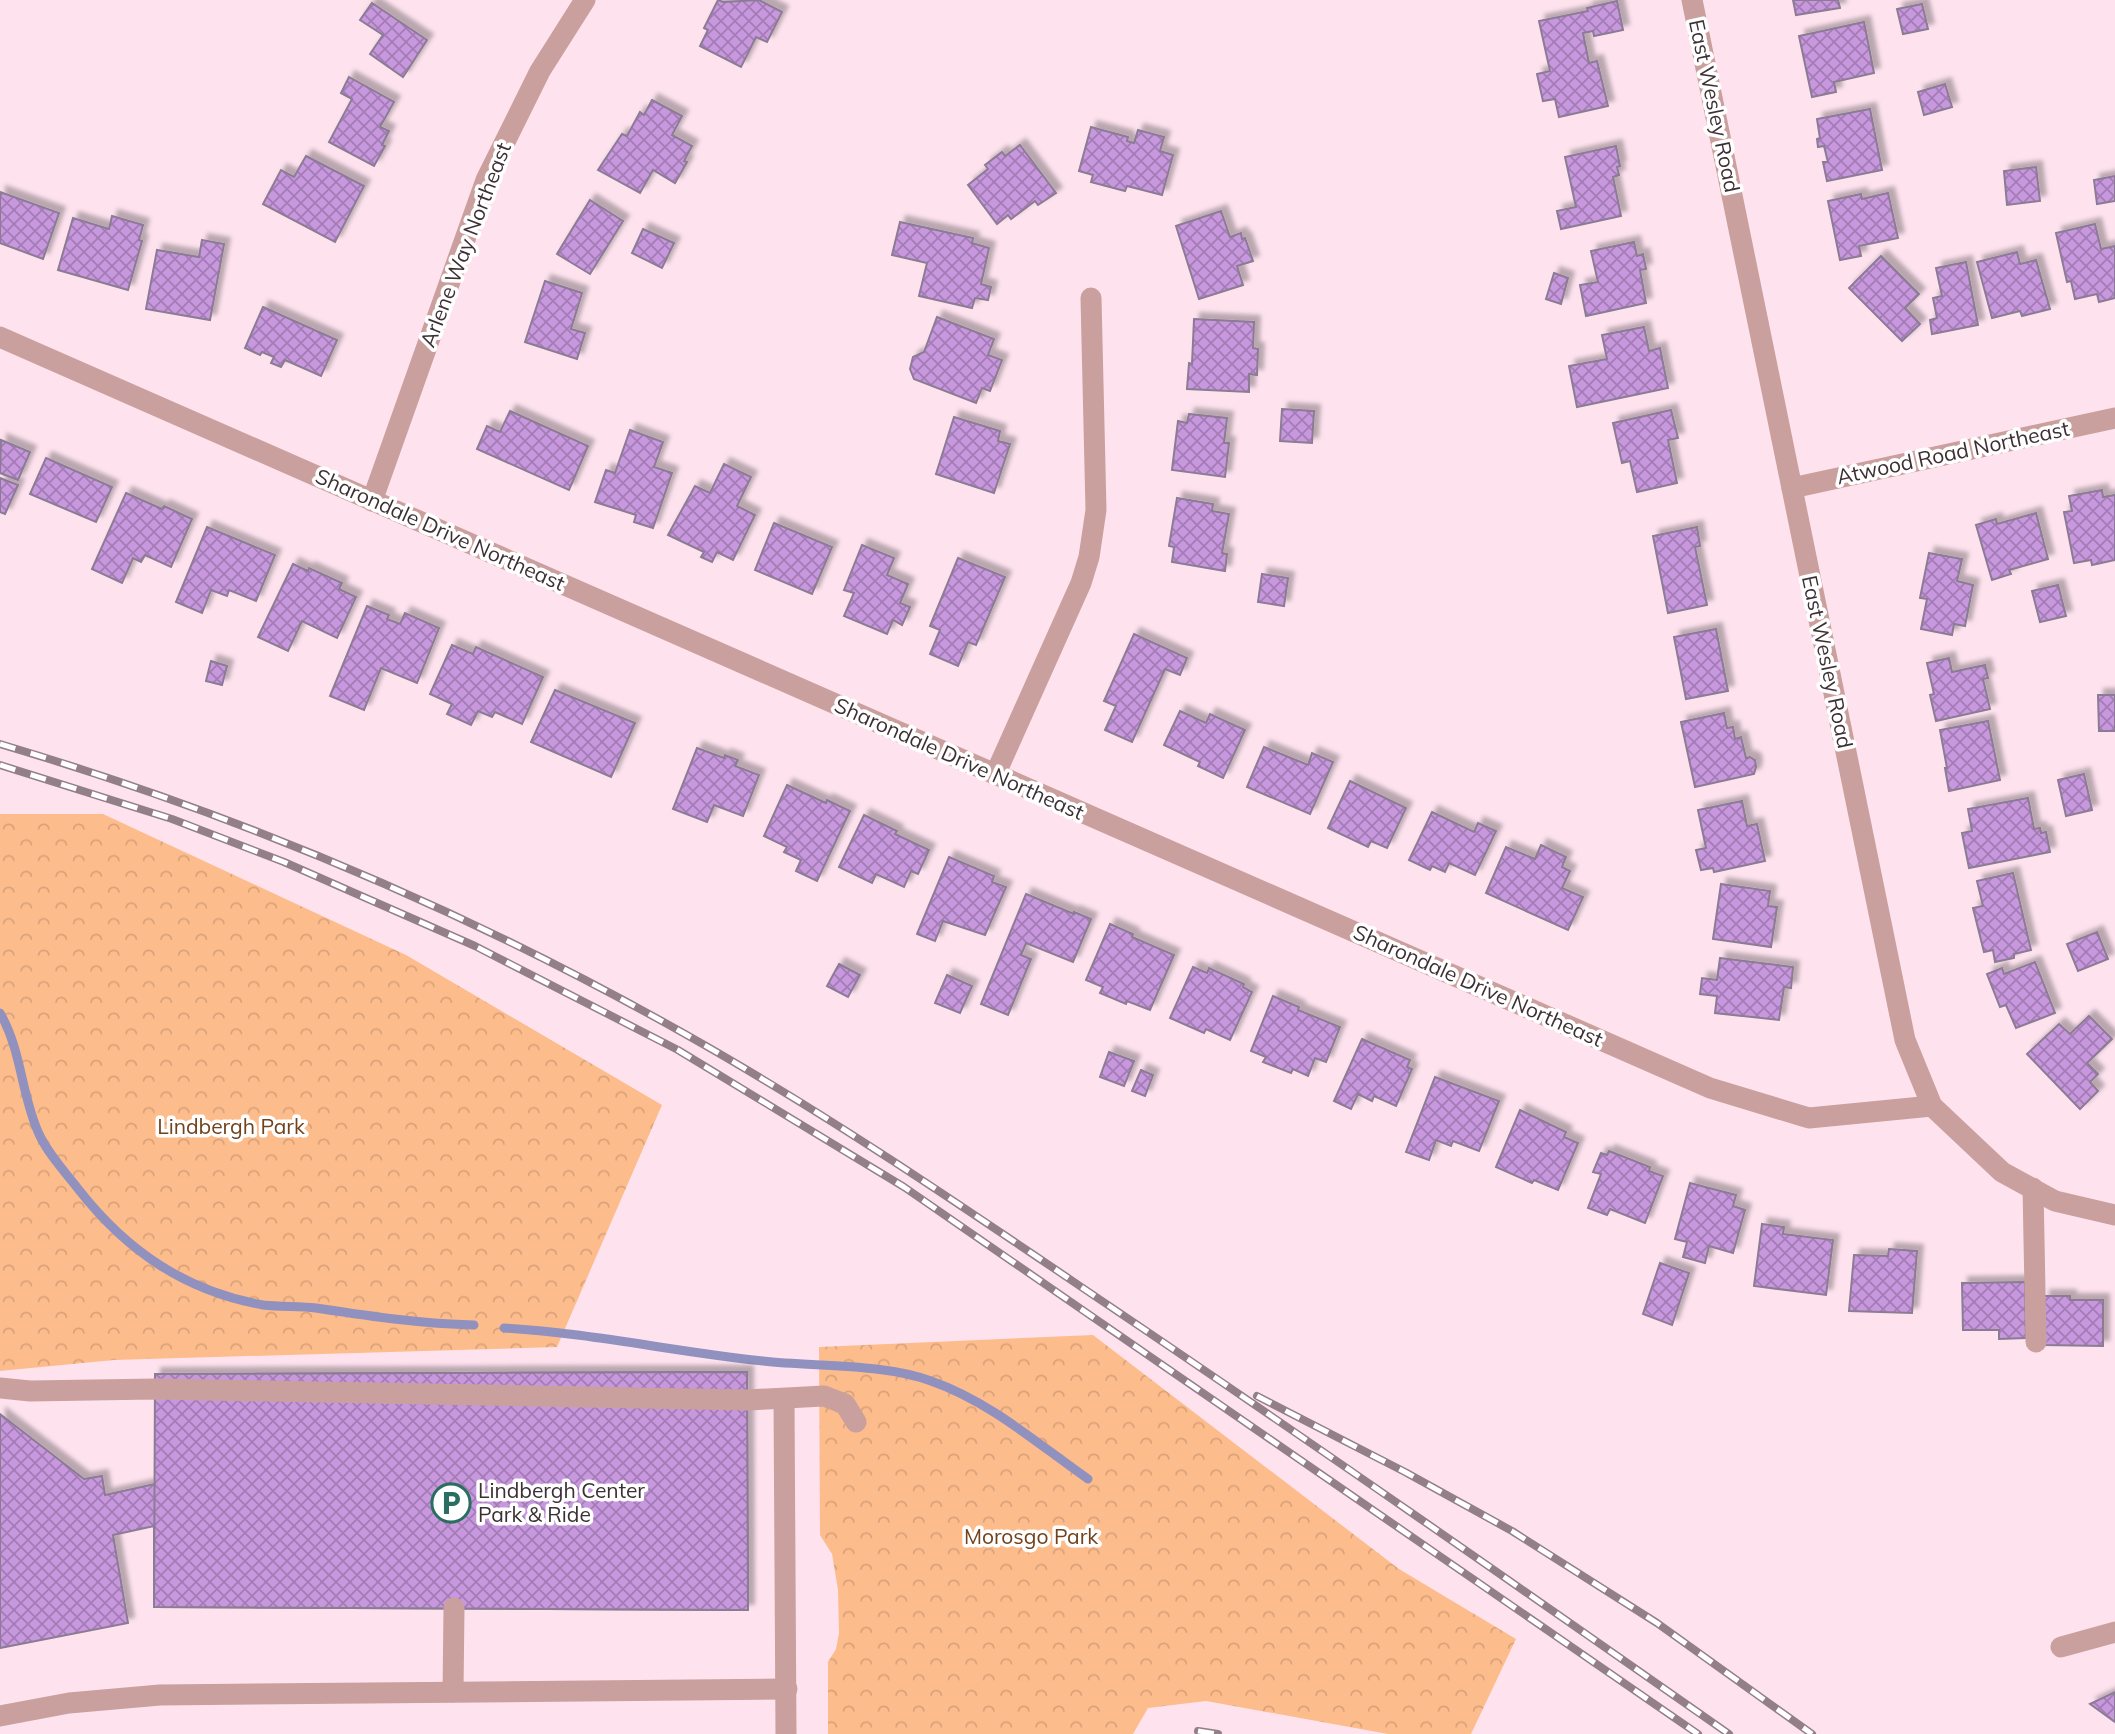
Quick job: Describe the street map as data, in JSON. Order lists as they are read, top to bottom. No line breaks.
{"streets":{"street":["East Wesley Road","Arlene Way Northeast","Atwood Road Northeast","Sharondale Drive Northeast"]},"crossings":[["East Wesley Road","Atwood Road Northeast"],["East Wesley Road","Sharondale Drive Northeast"],["Arlene Way Northeast","Sharondale Drive Northeast"]],"parks":["Lindbergh Park","Morosgo Park"],"places":{"parking":["Lindbergh Center Park & Ride"]}}
